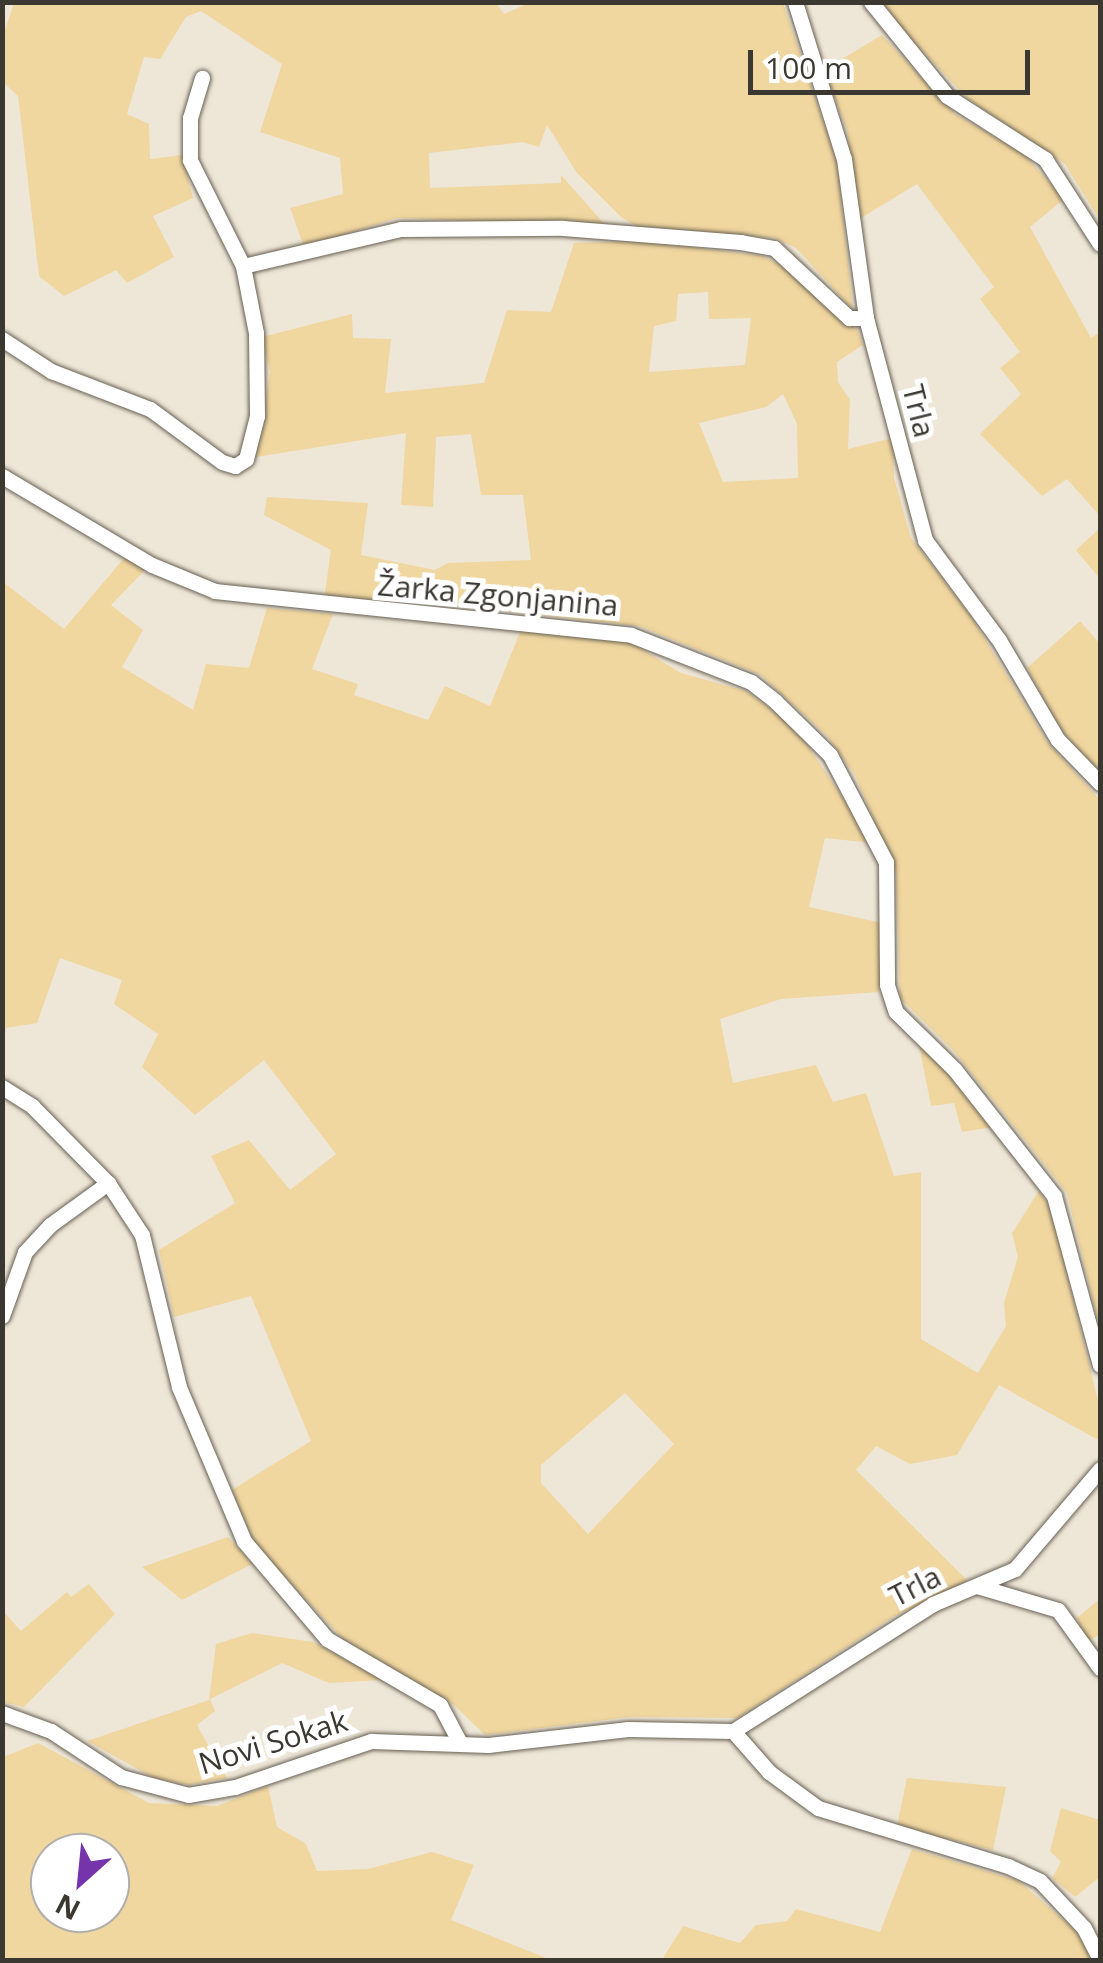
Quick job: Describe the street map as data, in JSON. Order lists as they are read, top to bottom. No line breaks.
{"streets":{"street":["Trla","Žarka Zgonjanina","Novi Sokak"]},"crossings":[["Trla","Novi Sokak"]],"scale_bar":"100 m","north":"bottom left"}
